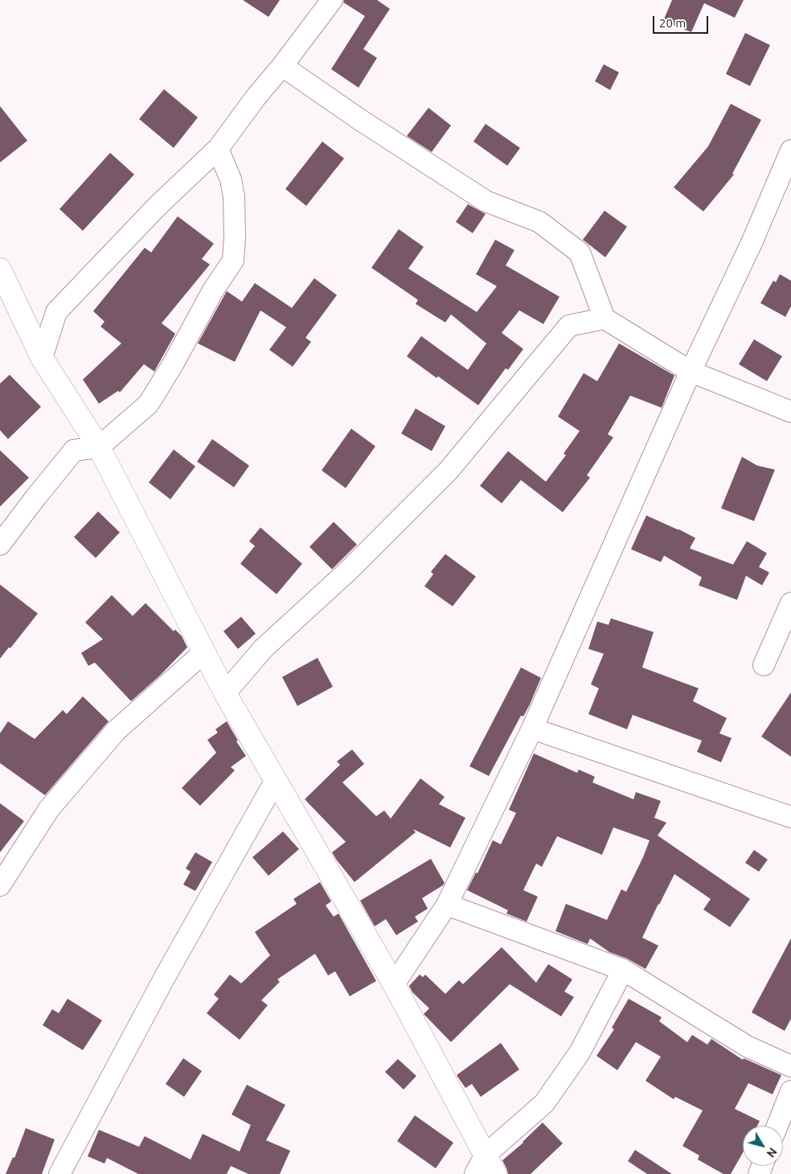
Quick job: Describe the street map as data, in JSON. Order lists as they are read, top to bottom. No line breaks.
{"scale_bar":"20 m","north":"bottom right"}
